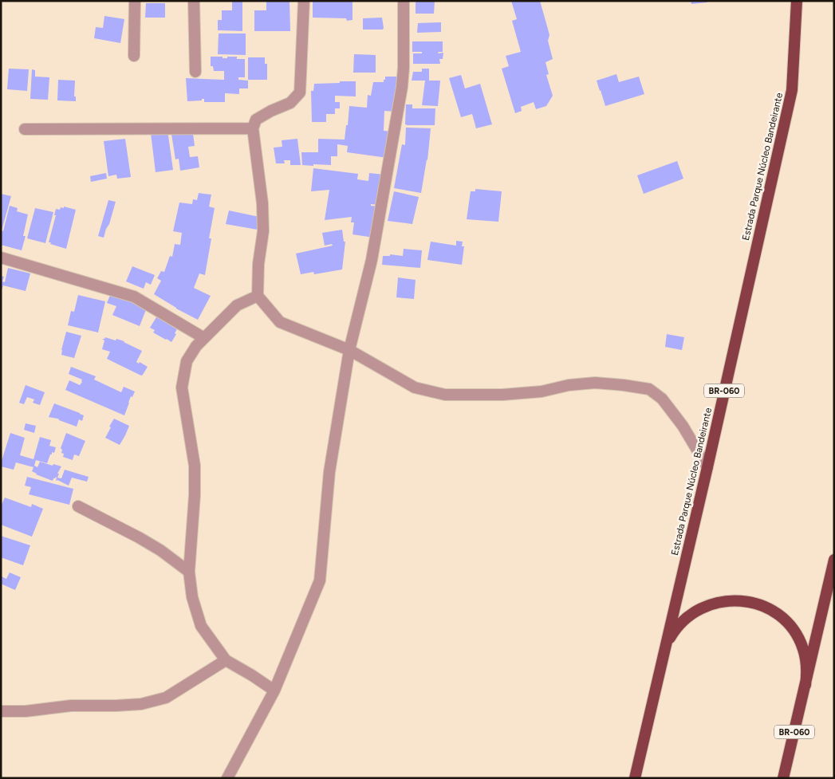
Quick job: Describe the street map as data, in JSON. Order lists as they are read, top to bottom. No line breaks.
{"streets":{"highway":["Estrada Parque Núcleo Bandeirante","BR-060"]}}
